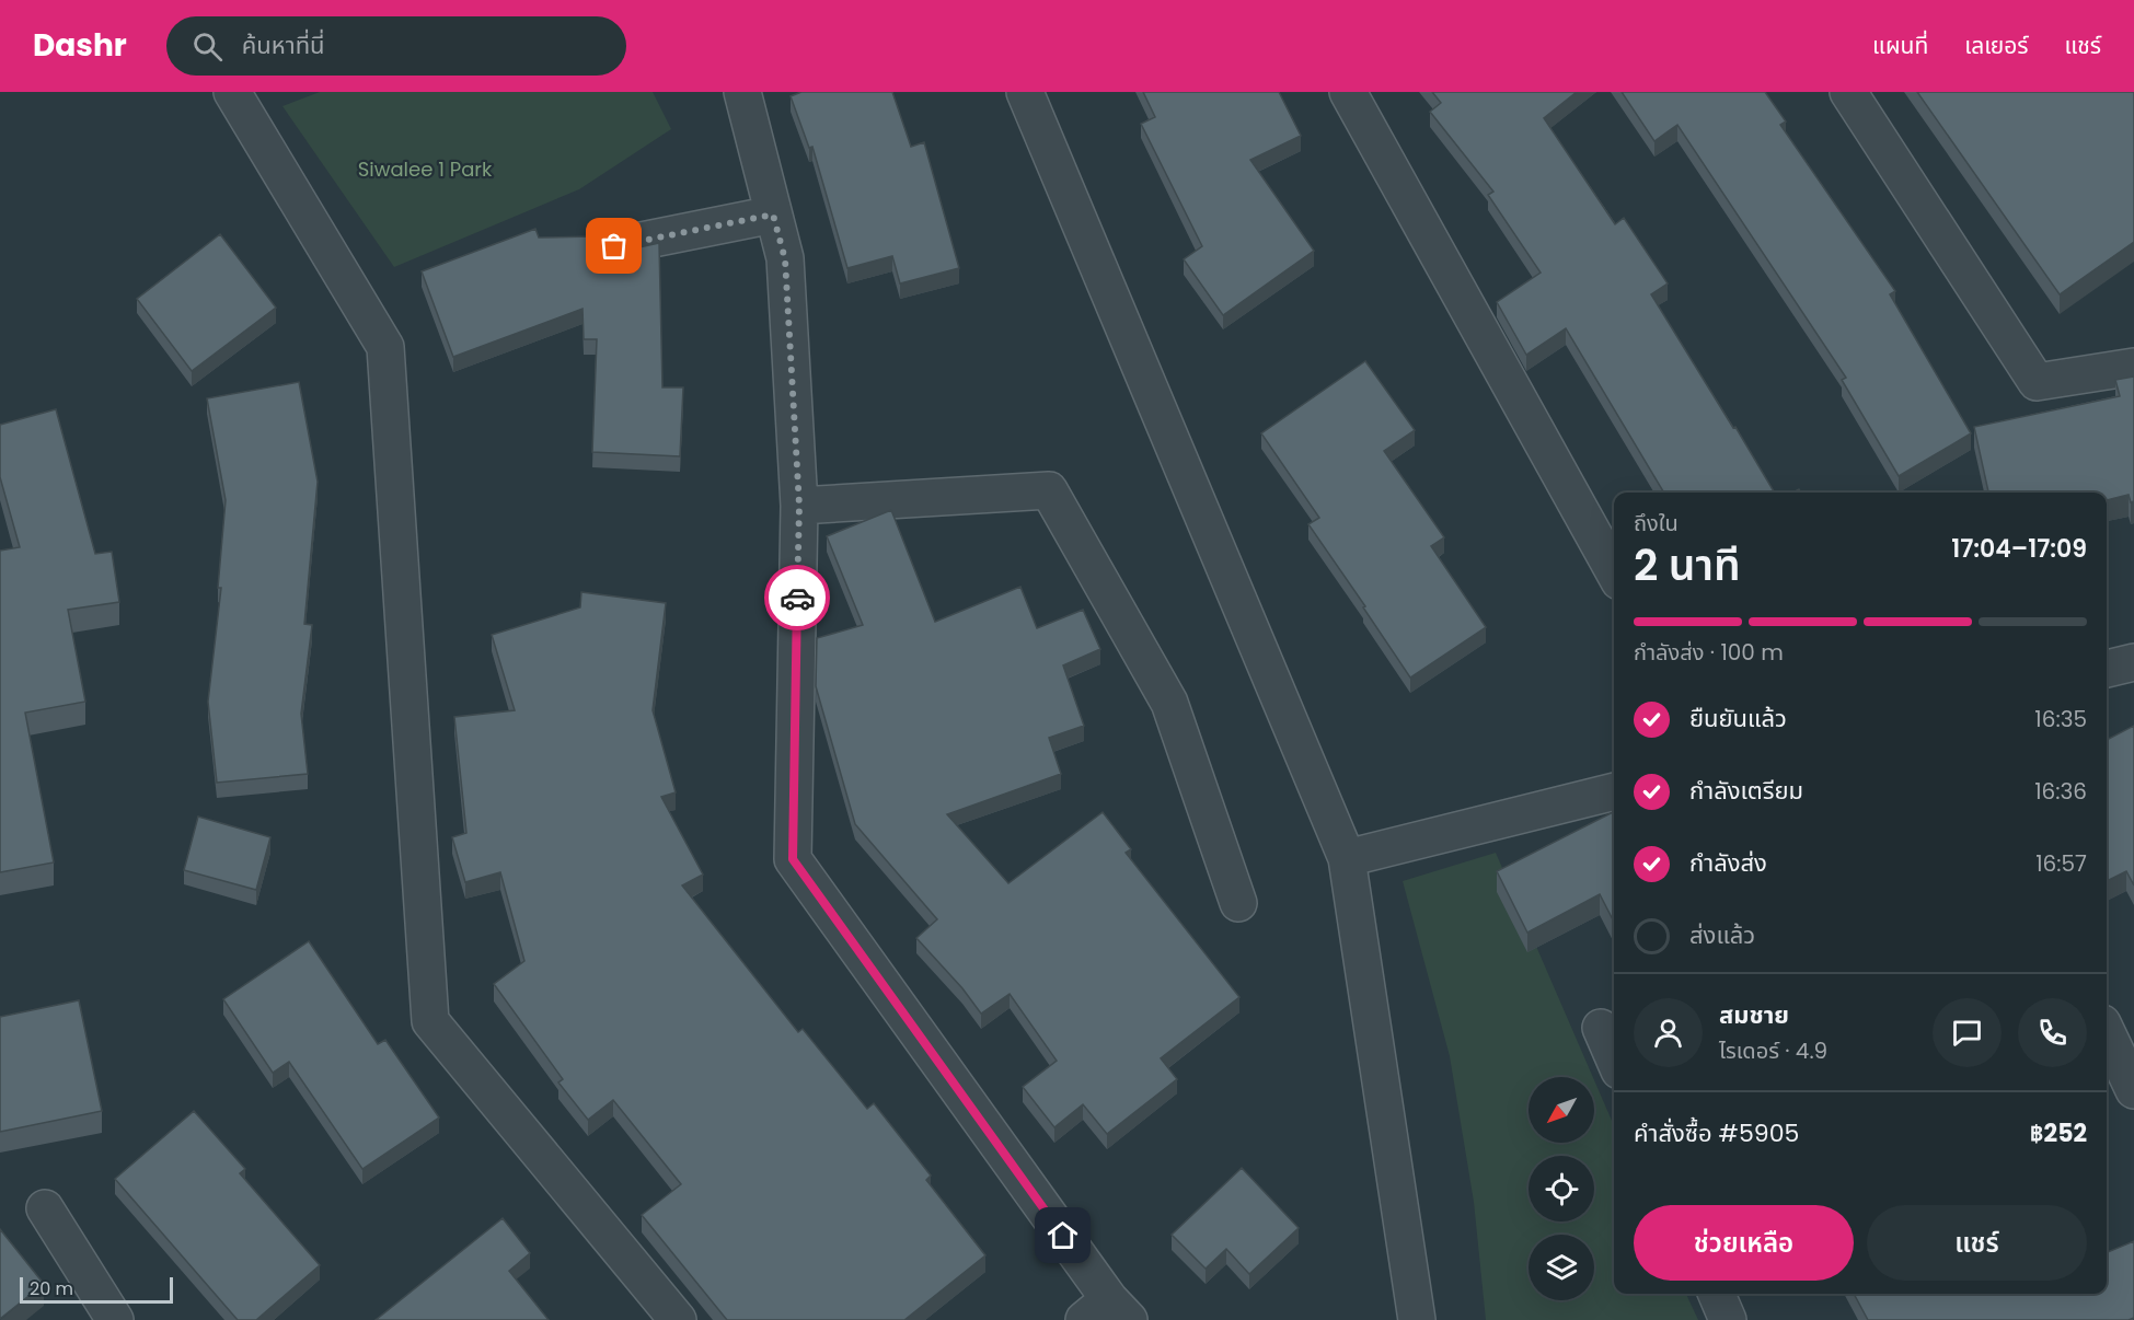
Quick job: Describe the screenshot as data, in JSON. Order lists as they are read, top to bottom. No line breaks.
{"parks":["Siwalee 1 Park"],"scale_bar":"20 m","north":"bottom left","page":{"header":"Dashr","search":"ค้นหาที่นี่","nav":["แผนที่","เลเยอร์","แชร์"],"heading":["2 นาที","ถึงใน","17:04–17:09"],"panel":["สมชาย","ไรเดอร์ · 4.9","คำสั่งซื้อ #5905","฿252"],"bar":"กำลังส่ง · 100 m","list":[["ยืนยันแล้ว","16:35"],["กำลังเตรียม","16:36"],["กำลังส่ง","16:57"],"ส่งแล้ว"],"buttons":["ช่วยเหลือ","แชร์"],"scale":"20 m"}}
